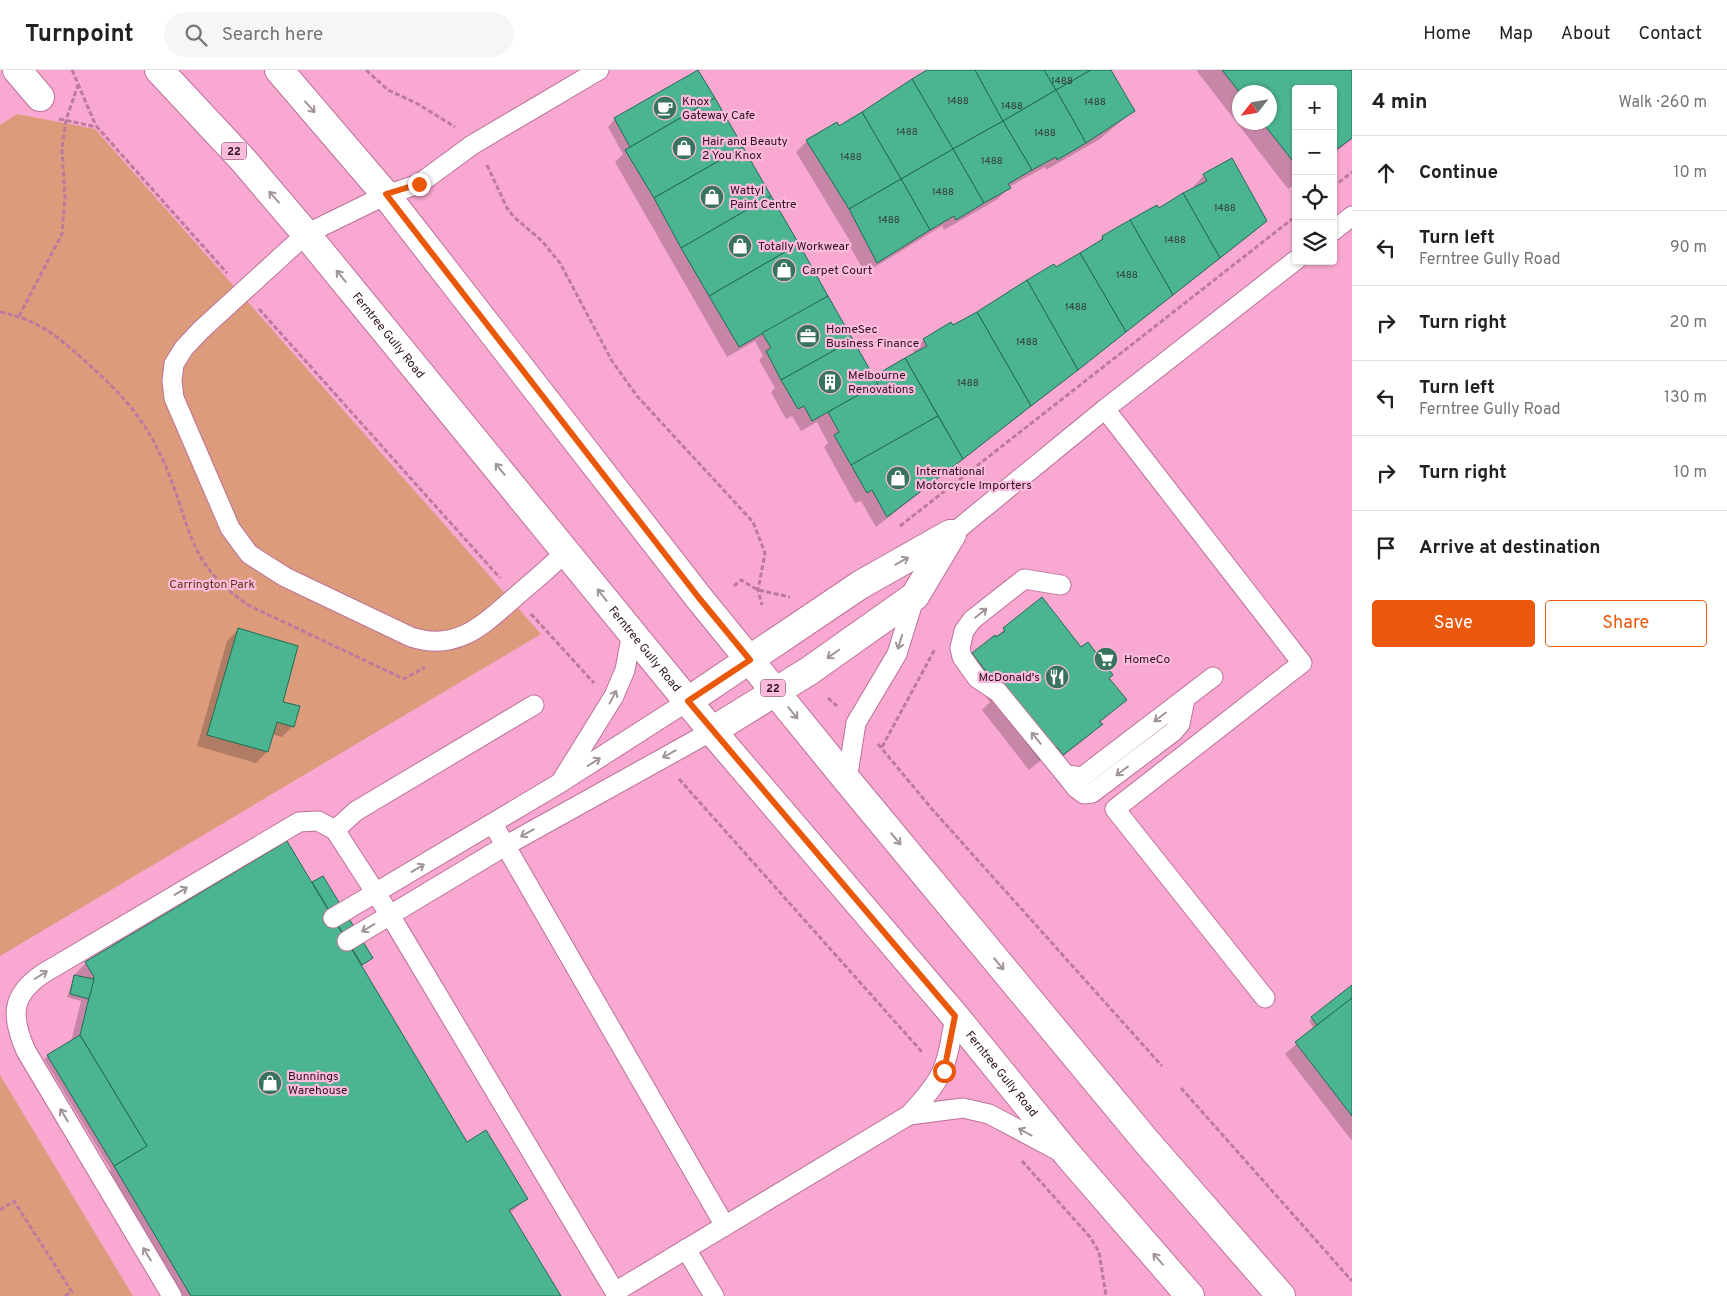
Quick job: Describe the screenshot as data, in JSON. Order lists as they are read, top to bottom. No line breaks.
{"streets":{"main road":["22","Ferntree Gully Road"]},"parks":["Carrington Park"],"places":{"cafe":["Knox Gateway Cafe"],"shop":["Hair and Beauty 2 You Knox","Wattyl Paint Centre","Totally Workwear","Carpet Court","International Motorcycle Importers","Bunnings Warehouse"],"office":["HomeSec Business Finance"],"building":["Melbourne Renovations"],"supermarket":["HomeCo"],"restaurant":["McDonald's"]},"house_numbers":["1488","1488","1488","1488","1488","1488","1488","1488","1488","1488","1488","1488","1488","1488","1488","1488"],"north":"bottom left","page":{"header":"Turnpoint","search":"Search here","nav":["Home","Map","About","Contact"],"heading":["4 min","Walk · 260 m"],"map_buttons":["+","−"],"list":[["Continue","10 m"],["Turn left","Ferntree Gully Road","90 m"],["Turn right","20 m"],["Turn left","Ferntree Gully Road","130 m"],["Turn right","10 m"],"Arrive at destination"],"buttons":["Save","Share"]}}
